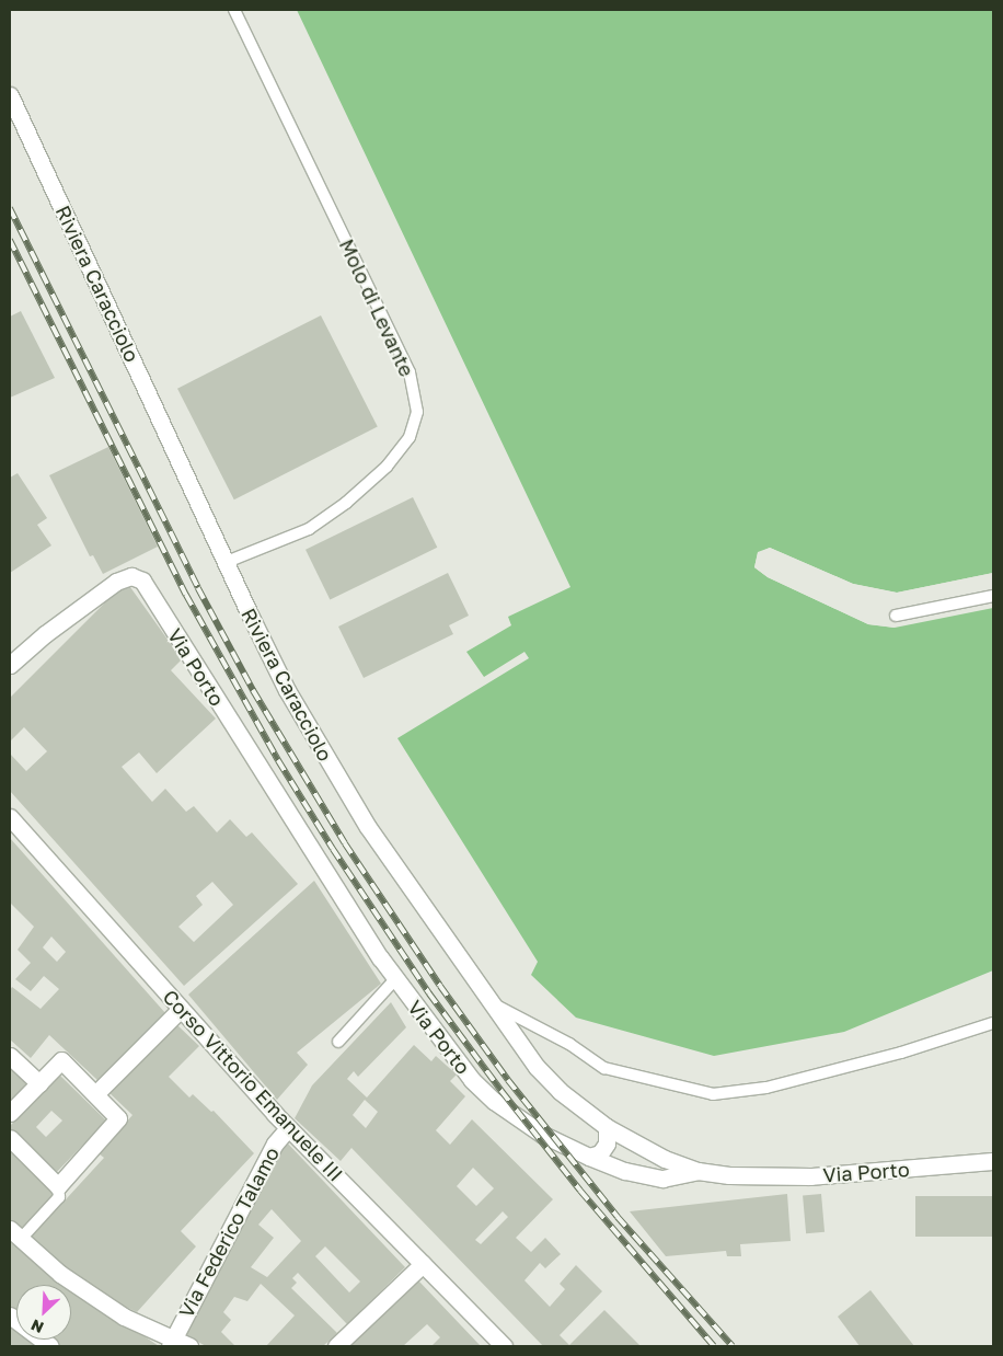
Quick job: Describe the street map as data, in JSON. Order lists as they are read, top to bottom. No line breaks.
{"streets":{"street":["Riviera Caracciolo","Via Porto","Corso Vittorio Emanuele III","Via Federico Talamo"],"lane":["Molo di Levante"]},"crossings":[["Riviera Caracciolo","Molo di Levante"],["Riviera Caracciolo","Via Porto"],["Corso Vittorio Emanuele III","Via Federico Talamo"]],"north":"bottom left"}
